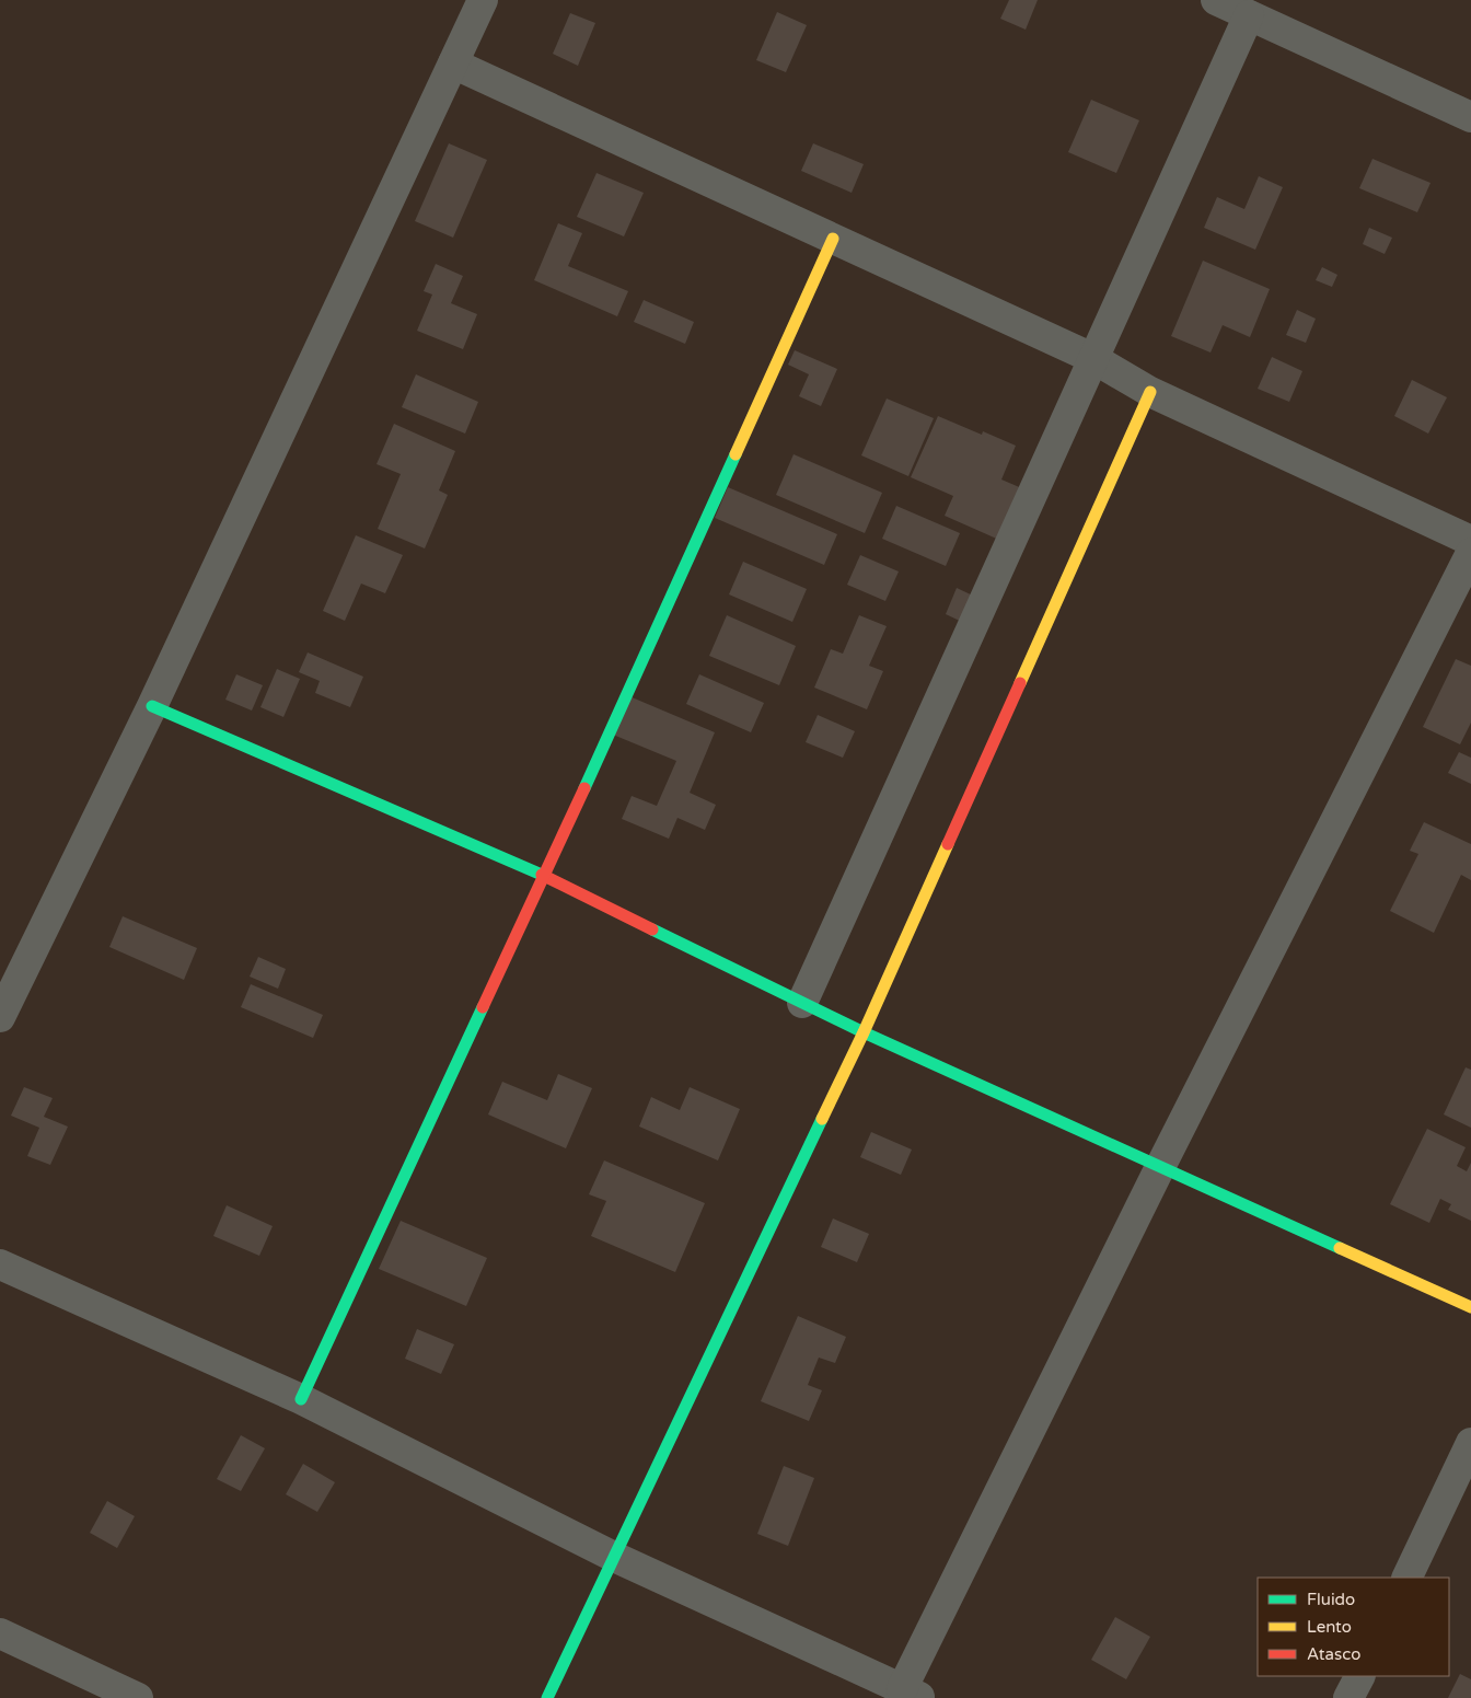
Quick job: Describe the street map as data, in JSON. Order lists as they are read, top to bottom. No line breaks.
{"legend":["Fluido","Lento","Atasco"]}
